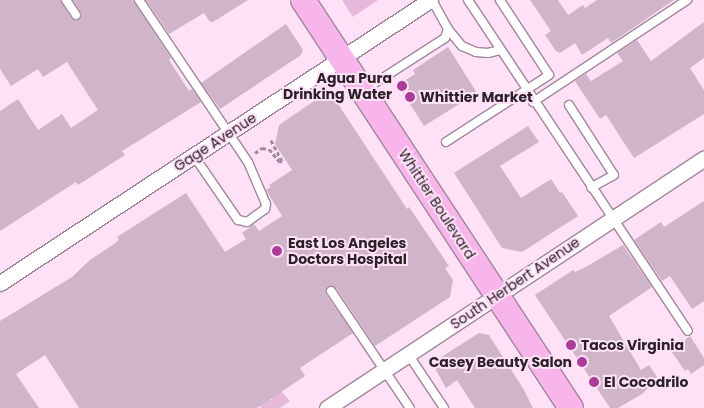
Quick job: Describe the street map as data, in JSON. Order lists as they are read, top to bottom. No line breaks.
{"streets":{"main road":["Whittier Boulevard"],"street":["Gage Avenue","South Herbert Avenue"]},"crossings":[["Gage Avenue","Whittier Boulevard"],["Whittier Boulevard","South Herbert Avenue"]],"places":["Agua Pura Drinking Water","Whittier Market","East Los Angeles Doctors Hospital","Tacos Virginia","Casey Beauty Salon","El Cocodrilo"]}
